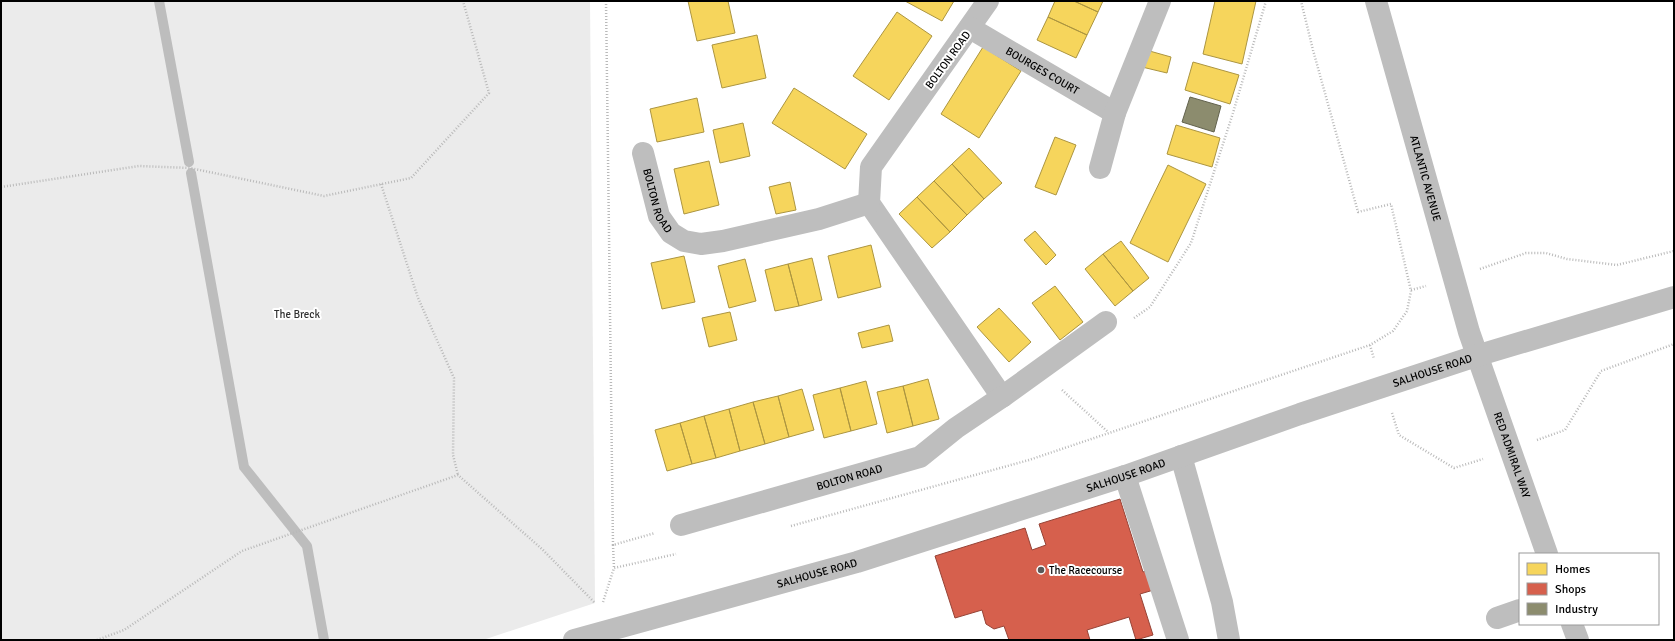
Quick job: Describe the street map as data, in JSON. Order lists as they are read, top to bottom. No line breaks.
{"streets":{"street":["BOLTON ROAD","BOURGES COURT","ATLANTIC AVENUE","SALHOUSE ROAD","RED ADMIRAL WAY"]},"crossings":[["BOLTON ROAD","BOURGES COURT"],["ATLANTIC AVENUE","SALHOUSE ROAD"],["ATLANTIC AVENUE","RED ADMIRAL WAY"],["SALHOUSE ROAD","RED ADMIRAL WAY"]],"parks":["The Breck"],"places":["The Racecourse"],"legend":["Homes","Shops","Industry"]}
